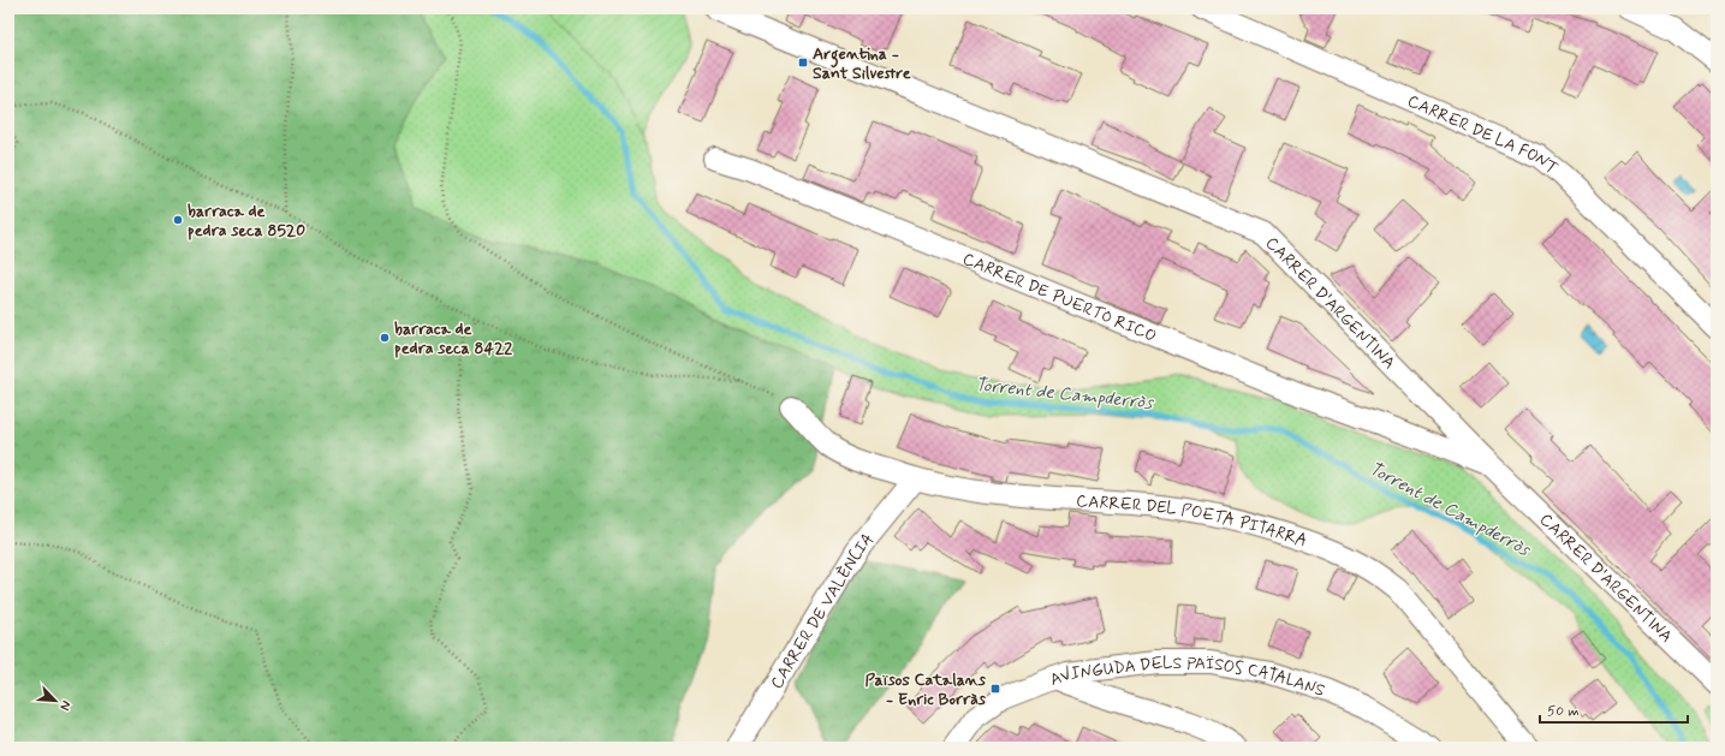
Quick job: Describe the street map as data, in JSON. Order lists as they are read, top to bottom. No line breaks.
{"streets":{"street":["CARRER DE LA FONT","CARRER DE PUERTO RICO","CARRER D'ARGENTINA","CARRER DEL POETA PITARRA","CARRER DE VALÈNCIA","AVINGUDA DELS PAÏSOS CATALANS"]},"crossings":[["CARRER DE PUERTO RICO","CARRER D'ARGENTINA"],["CARRER DEL POETA PITARRA","CARRER DE VALÈNCIA"]],"water":["Torrent de Campderròs"],"places":{"transit":["Argentina - Sant Silvestre","Països Catalans - Enric Borràs"],"other":["barraca de pedra seca 8520","barraca de pedra seca 8422"]},"scale_bar":"50 m","north":"bottom right"}
